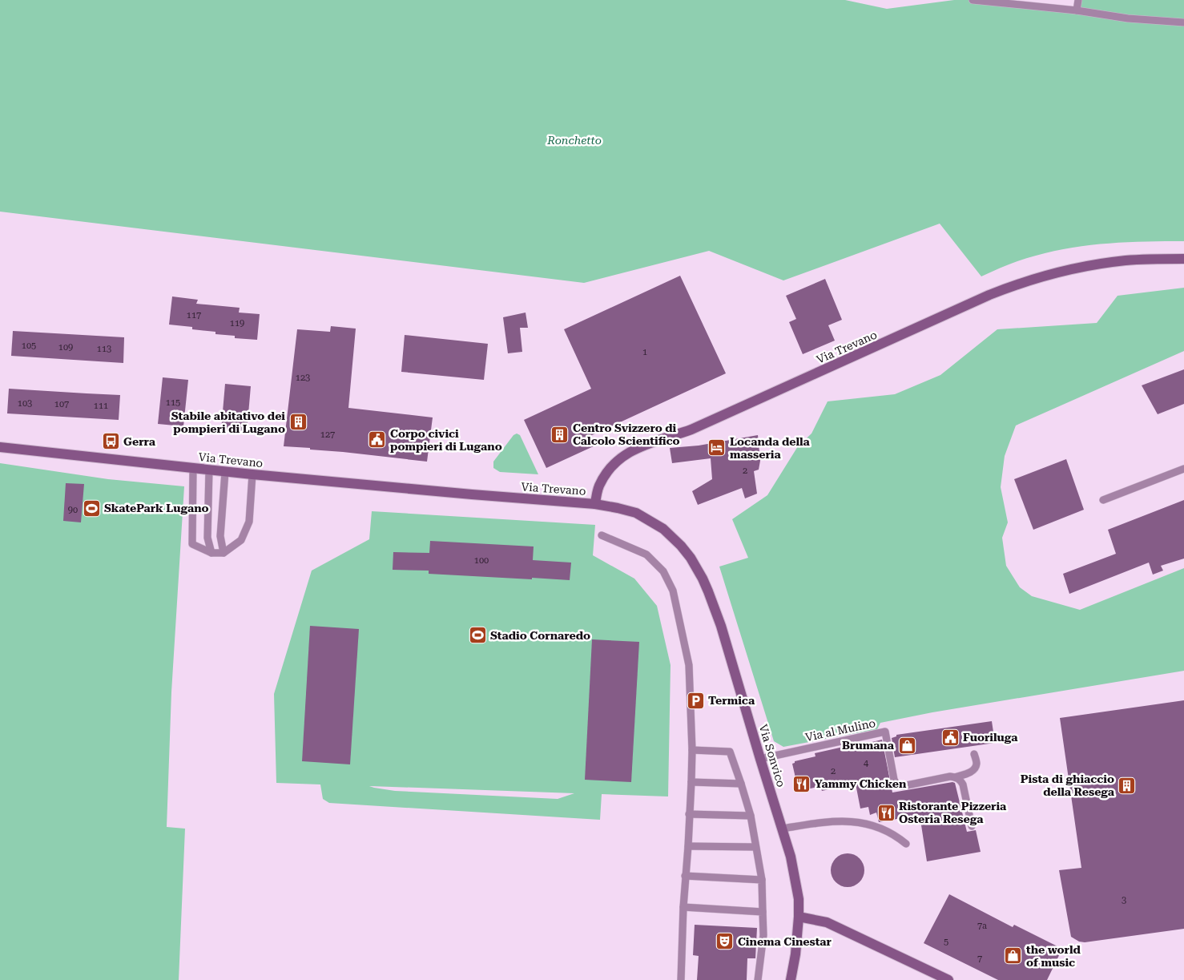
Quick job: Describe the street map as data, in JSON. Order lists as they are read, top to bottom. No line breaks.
{"streets":{"main road":["Via Trevano","Via Sonvico"],"lane":["Via al Mulino"]},"crossings":[["Via Trevano","Via Sonvico"],["Via al Mulino","Via Sonvico"]],"parks":["Ronchetto"],"places":{"building":["Stabile abitativo dei pompieri di Lugano","Centro Svizzero di Calcolo Scientifico","Pista di ghiaccio della Resega"],"public building":["Corpo civici pompieri di Lugano","Fuoriluga"],"bus stop":["Gerra"],"hotel":["Locanda della masseria"],"sports":["SkatePark Lugano","Stadio Cornaredo"],"parking":["Termica"],"shop":["Brumana","the world of music"],"restaurant":["Yammy Chicken","Ristorante Pizzeria Osteria Resega"],"theatre":["Cinema Cinestar"]},"house_numbers":["117","119","105","109","113","1","123","115","103","107","111","127","2","90","100","4","2","3","7a","5","7"]}
